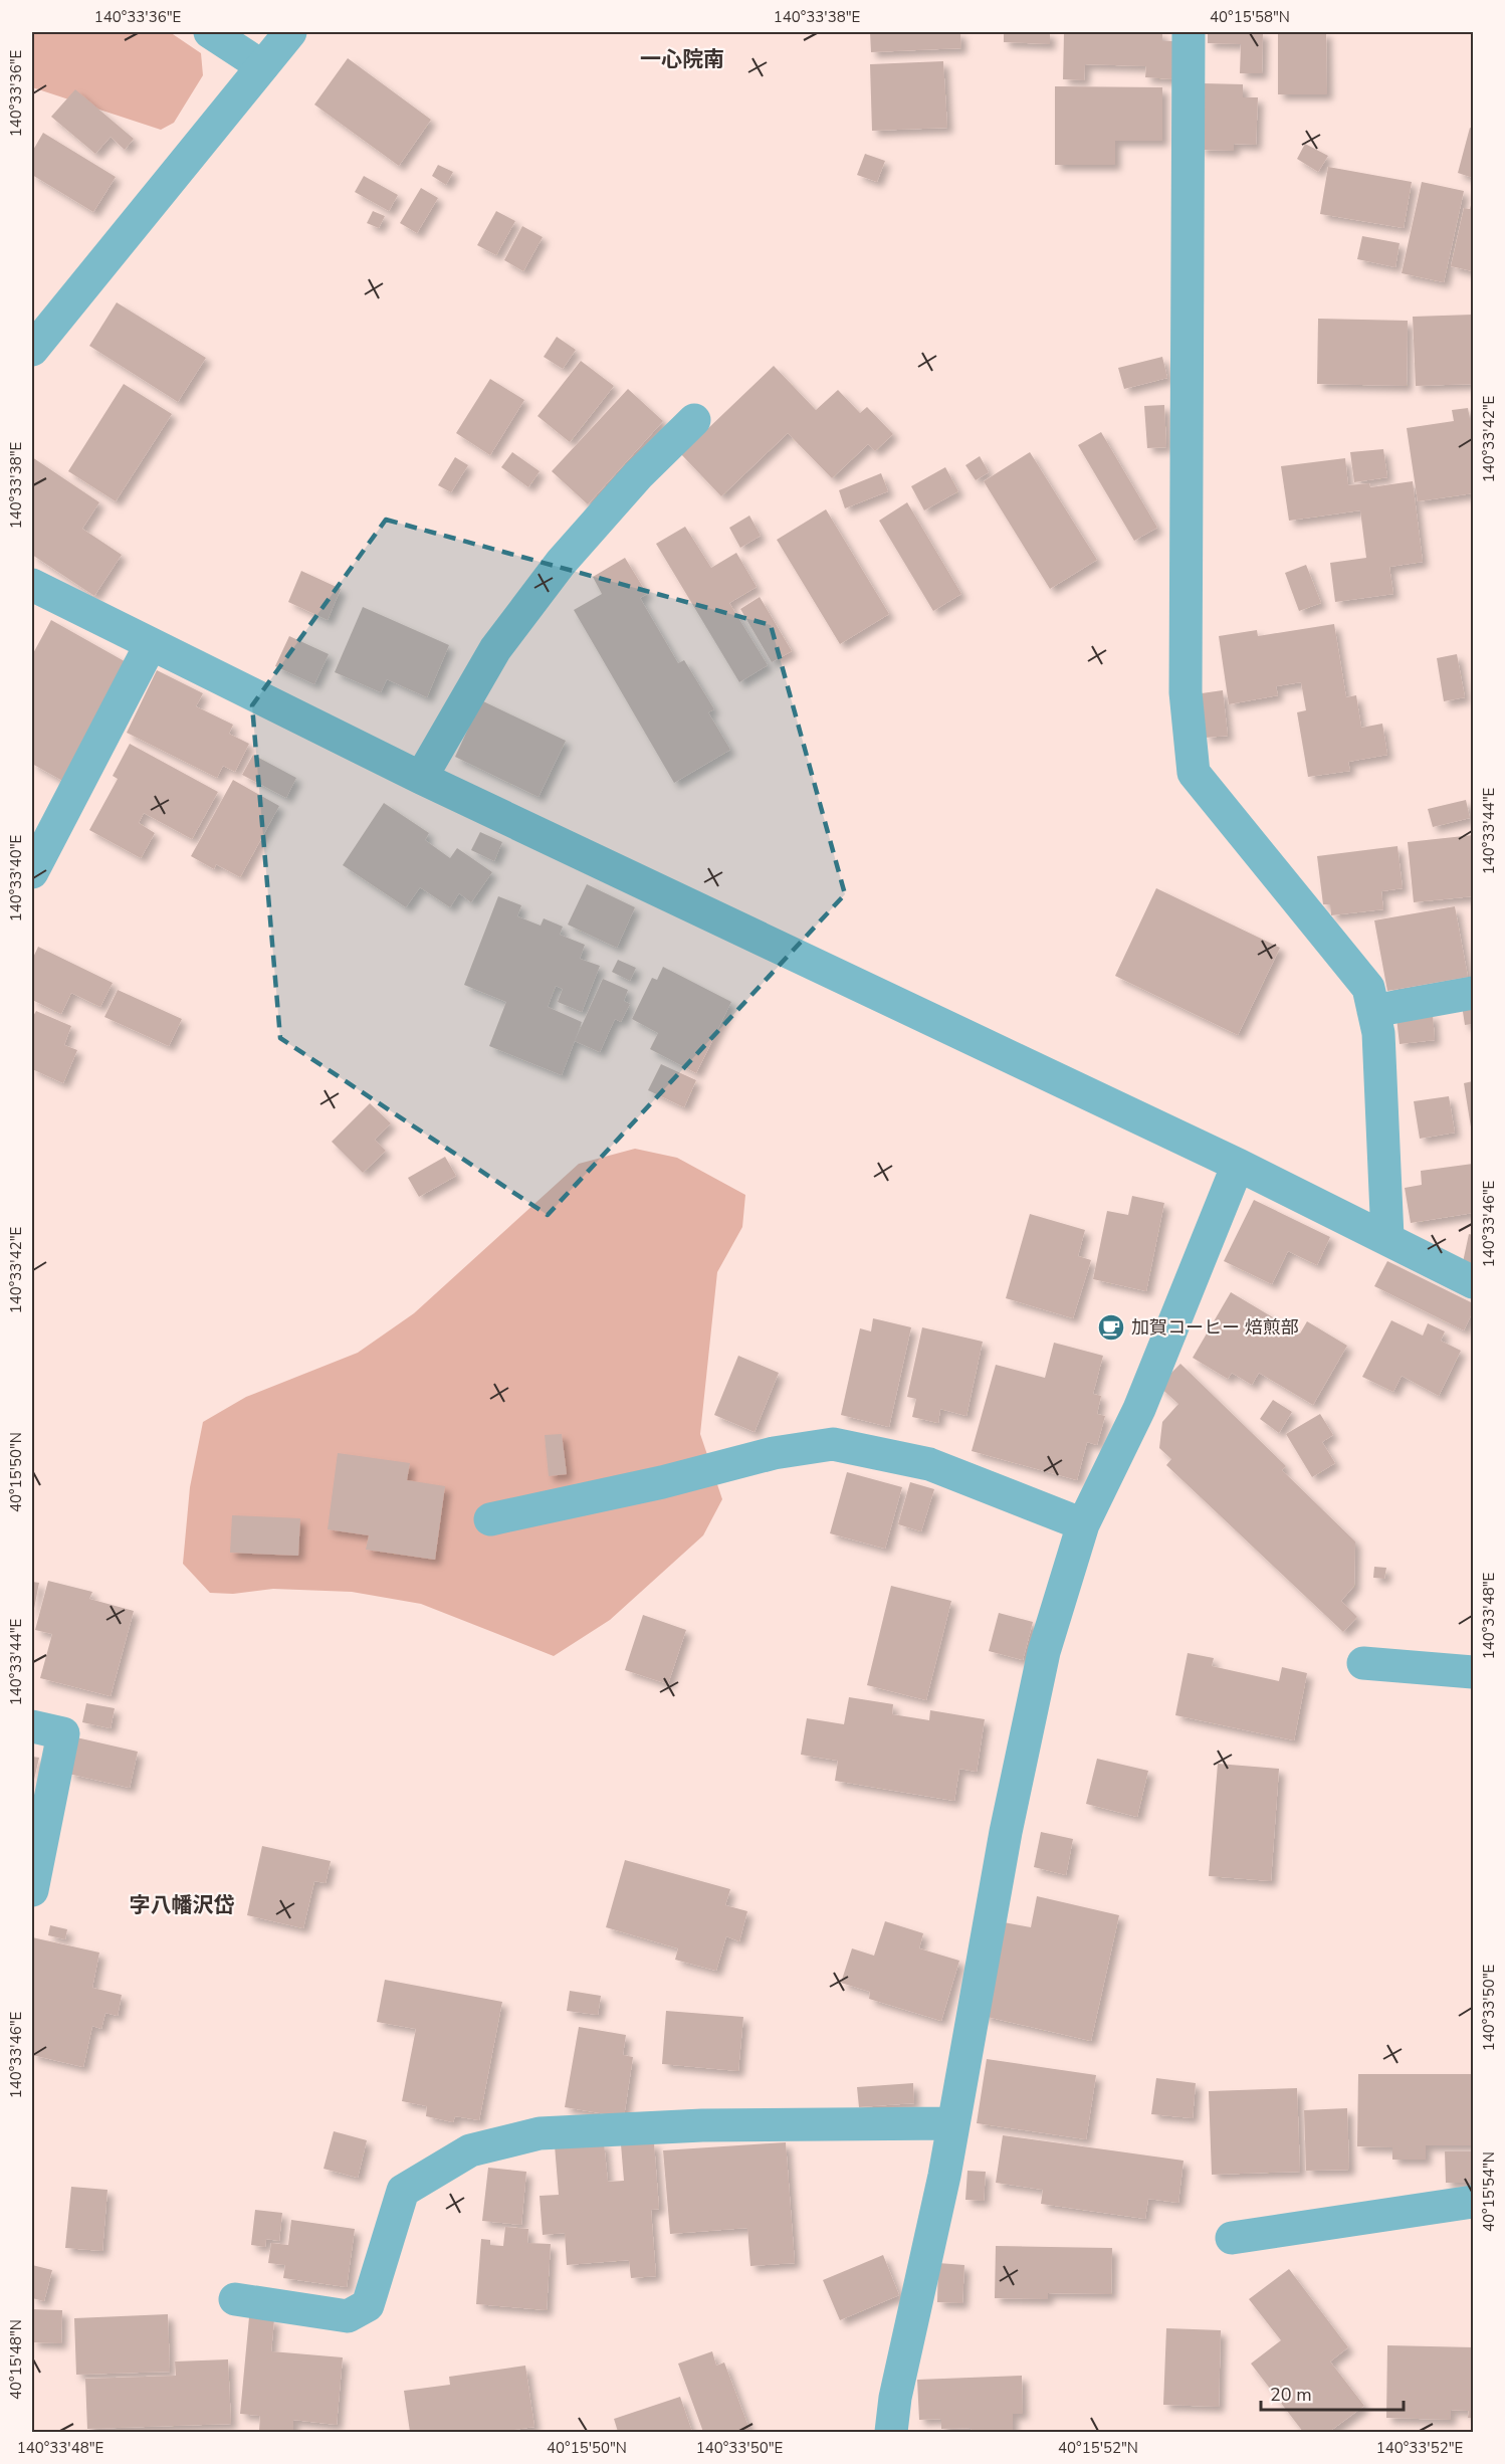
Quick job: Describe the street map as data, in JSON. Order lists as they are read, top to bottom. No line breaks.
{"districts":["一心院南","字八幡沢岱"],"places":{"cafe":["加賀コーヒー 焙煎部"]},"scale_bar":"20 m","coordinates":["140°33'36\"E","140°33'38\"E","40°15'58\"N","140°33'42\"E","140°33'44\"E","140°33'40\"E","140°33'46\"E","40°15'50\"N","140°33'48\"E","140°33'50\"E","40°15'54\"N","40°15'48\"N","40°15'52\"N","140°33'52\"E"]}
